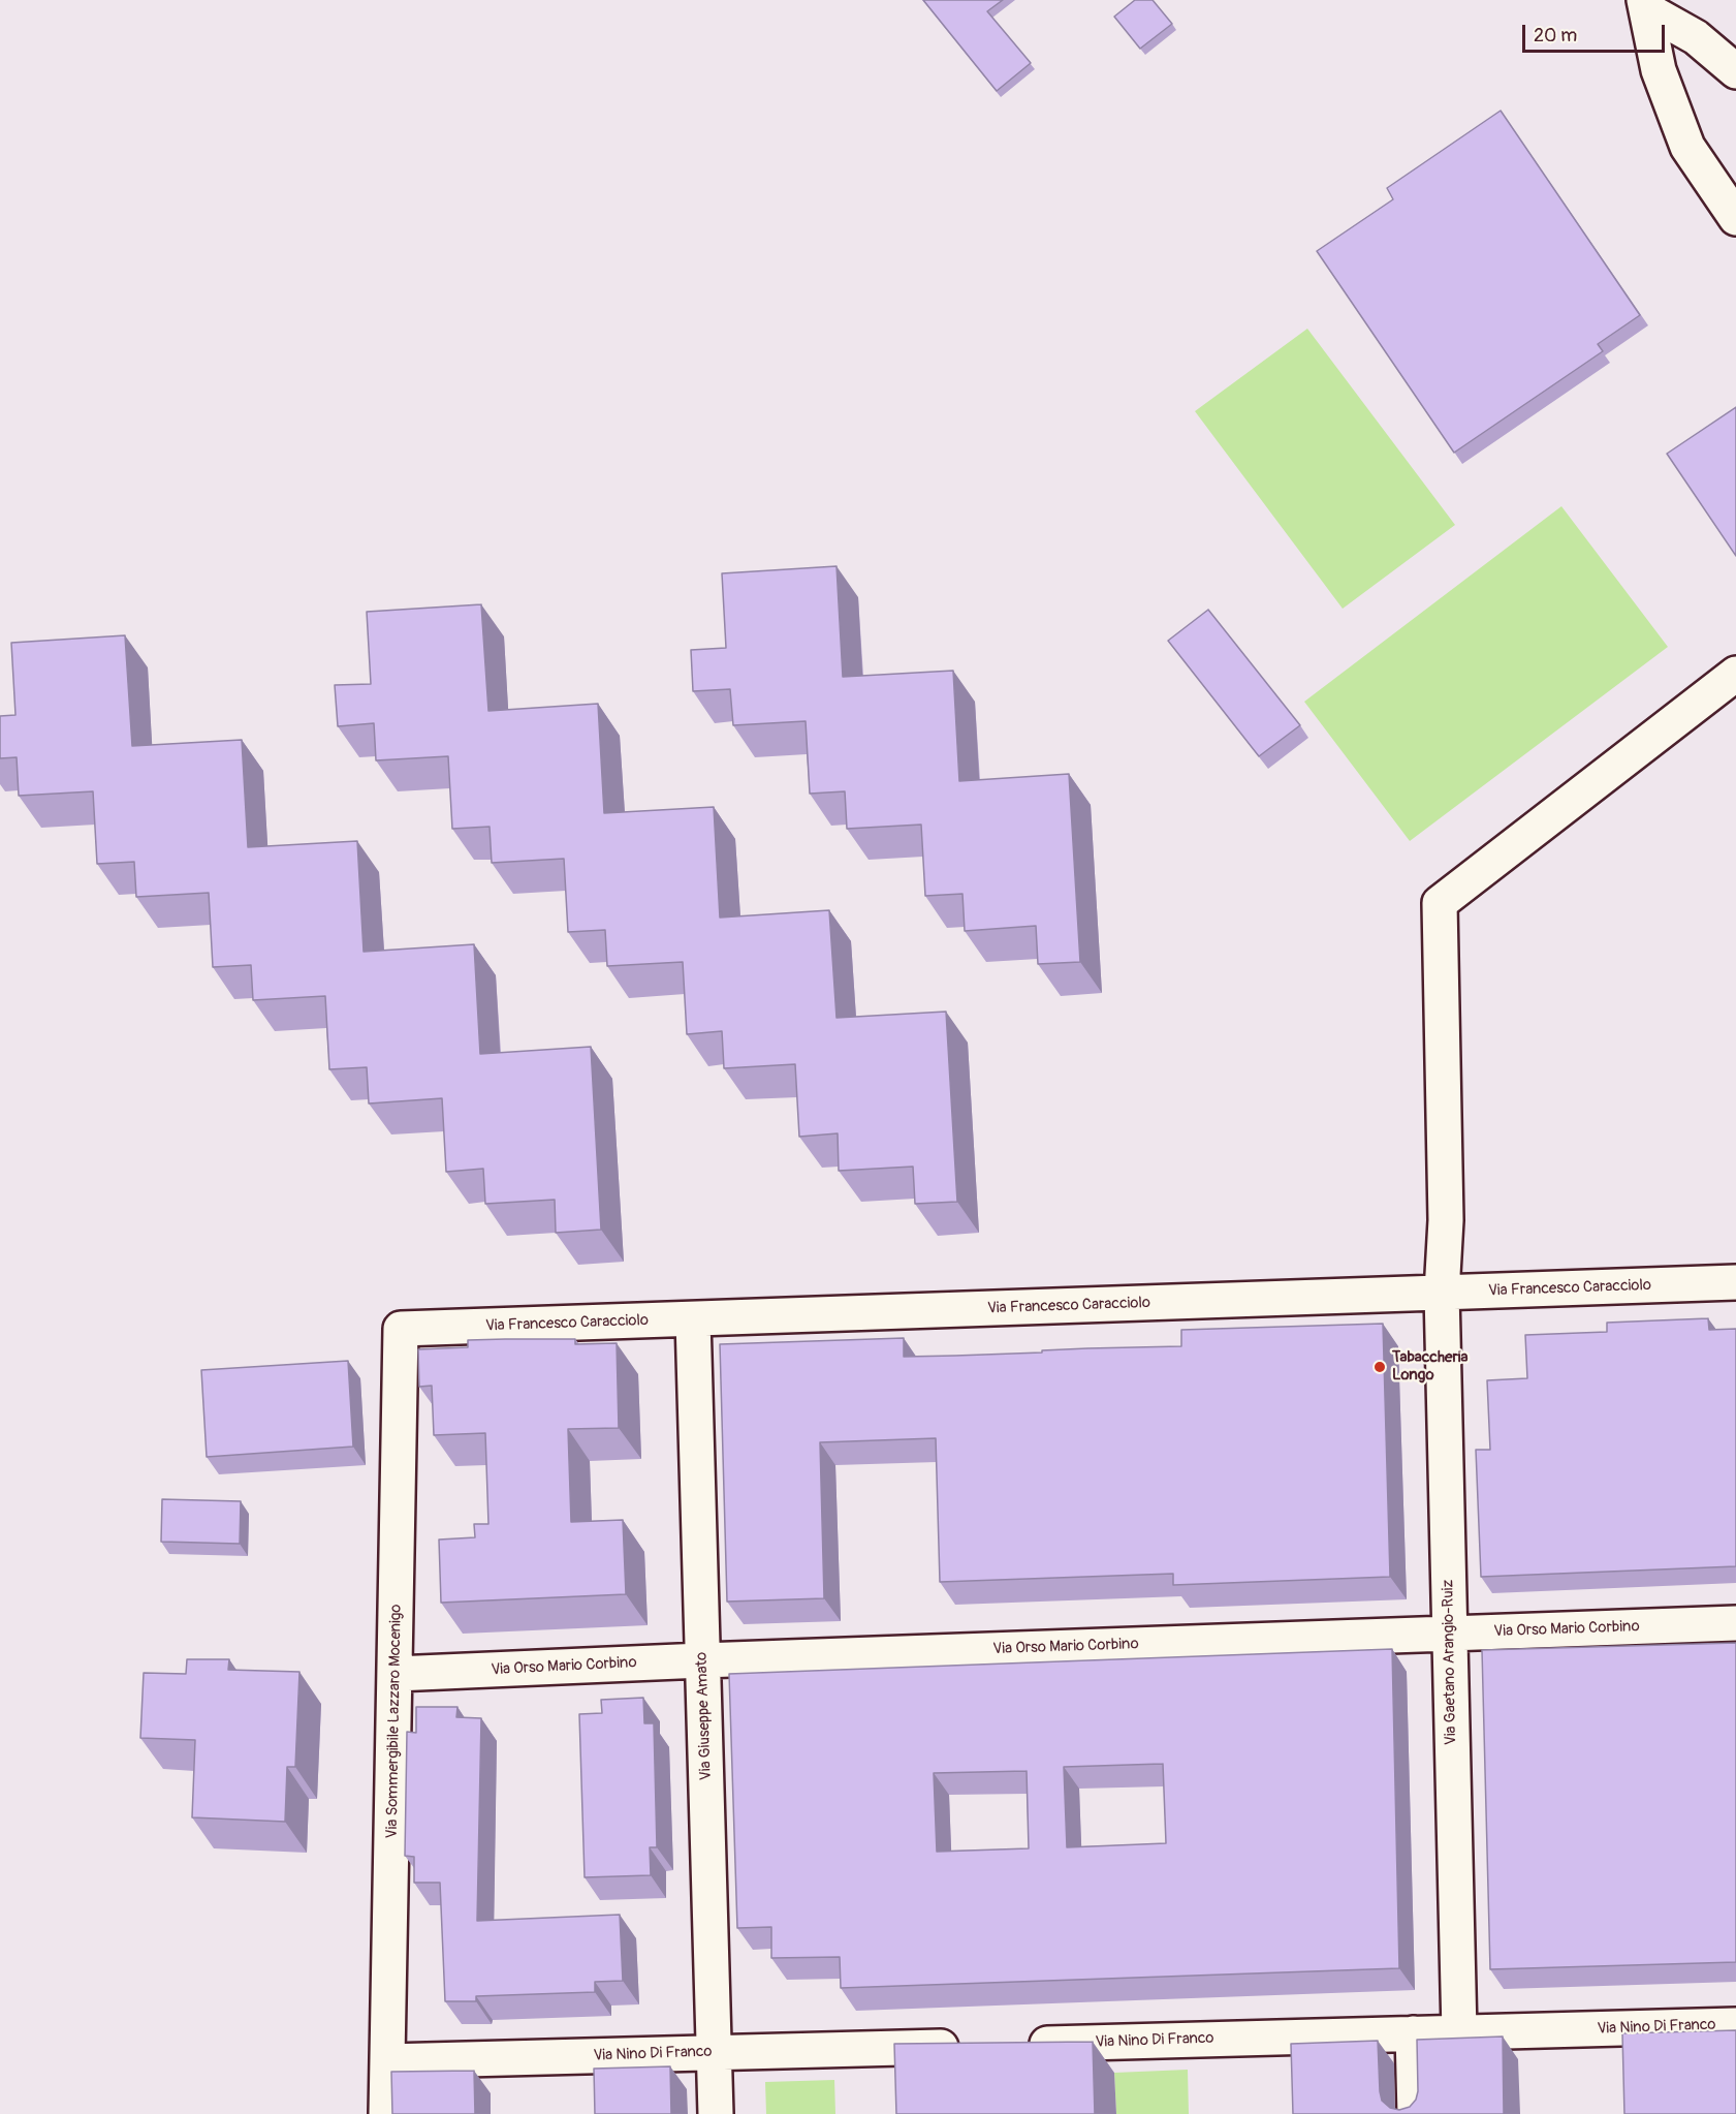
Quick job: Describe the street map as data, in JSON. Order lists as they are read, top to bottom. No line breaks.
{"streets":{"street":["Via Francesco Caracciolo","Via Orso Mario Corbino","Via Gaetano Arangio-Ruiz","Via Giuseppe Amato","Via Sommergibile Lazzaro Mocenigo","Via Nino Di Franco"]},"crossings":[["Via Francesco Caracciolo","Via Gaetano Arangio-Ruiz"],["Via Francesco Caracciolo","Via Giuseppe Amato"],["Via Francesco Caracciolo","Via Sommergibile Lazzaro Mocenigo"],["Via Orso Mario Corbino","Via Gaetano Arangio-Ruiz"],["Via Orso Mario Corbino","Via Giuseppe Amato"],["Via Orso Mario Corbino","Via Sommergibile Lazzaro Mocenigo"],["Via Gaetano Arangio-Ruiz","Via Nino Di Franco"],["Via Giuseppe Amato","Via Nino Di Franco"],["Via Sommergibile Lazzaro Mocenigo","Via Nino Di Franco"]],"places":["Tabaccheria Longo"],"scale_bar":"20 m"}
